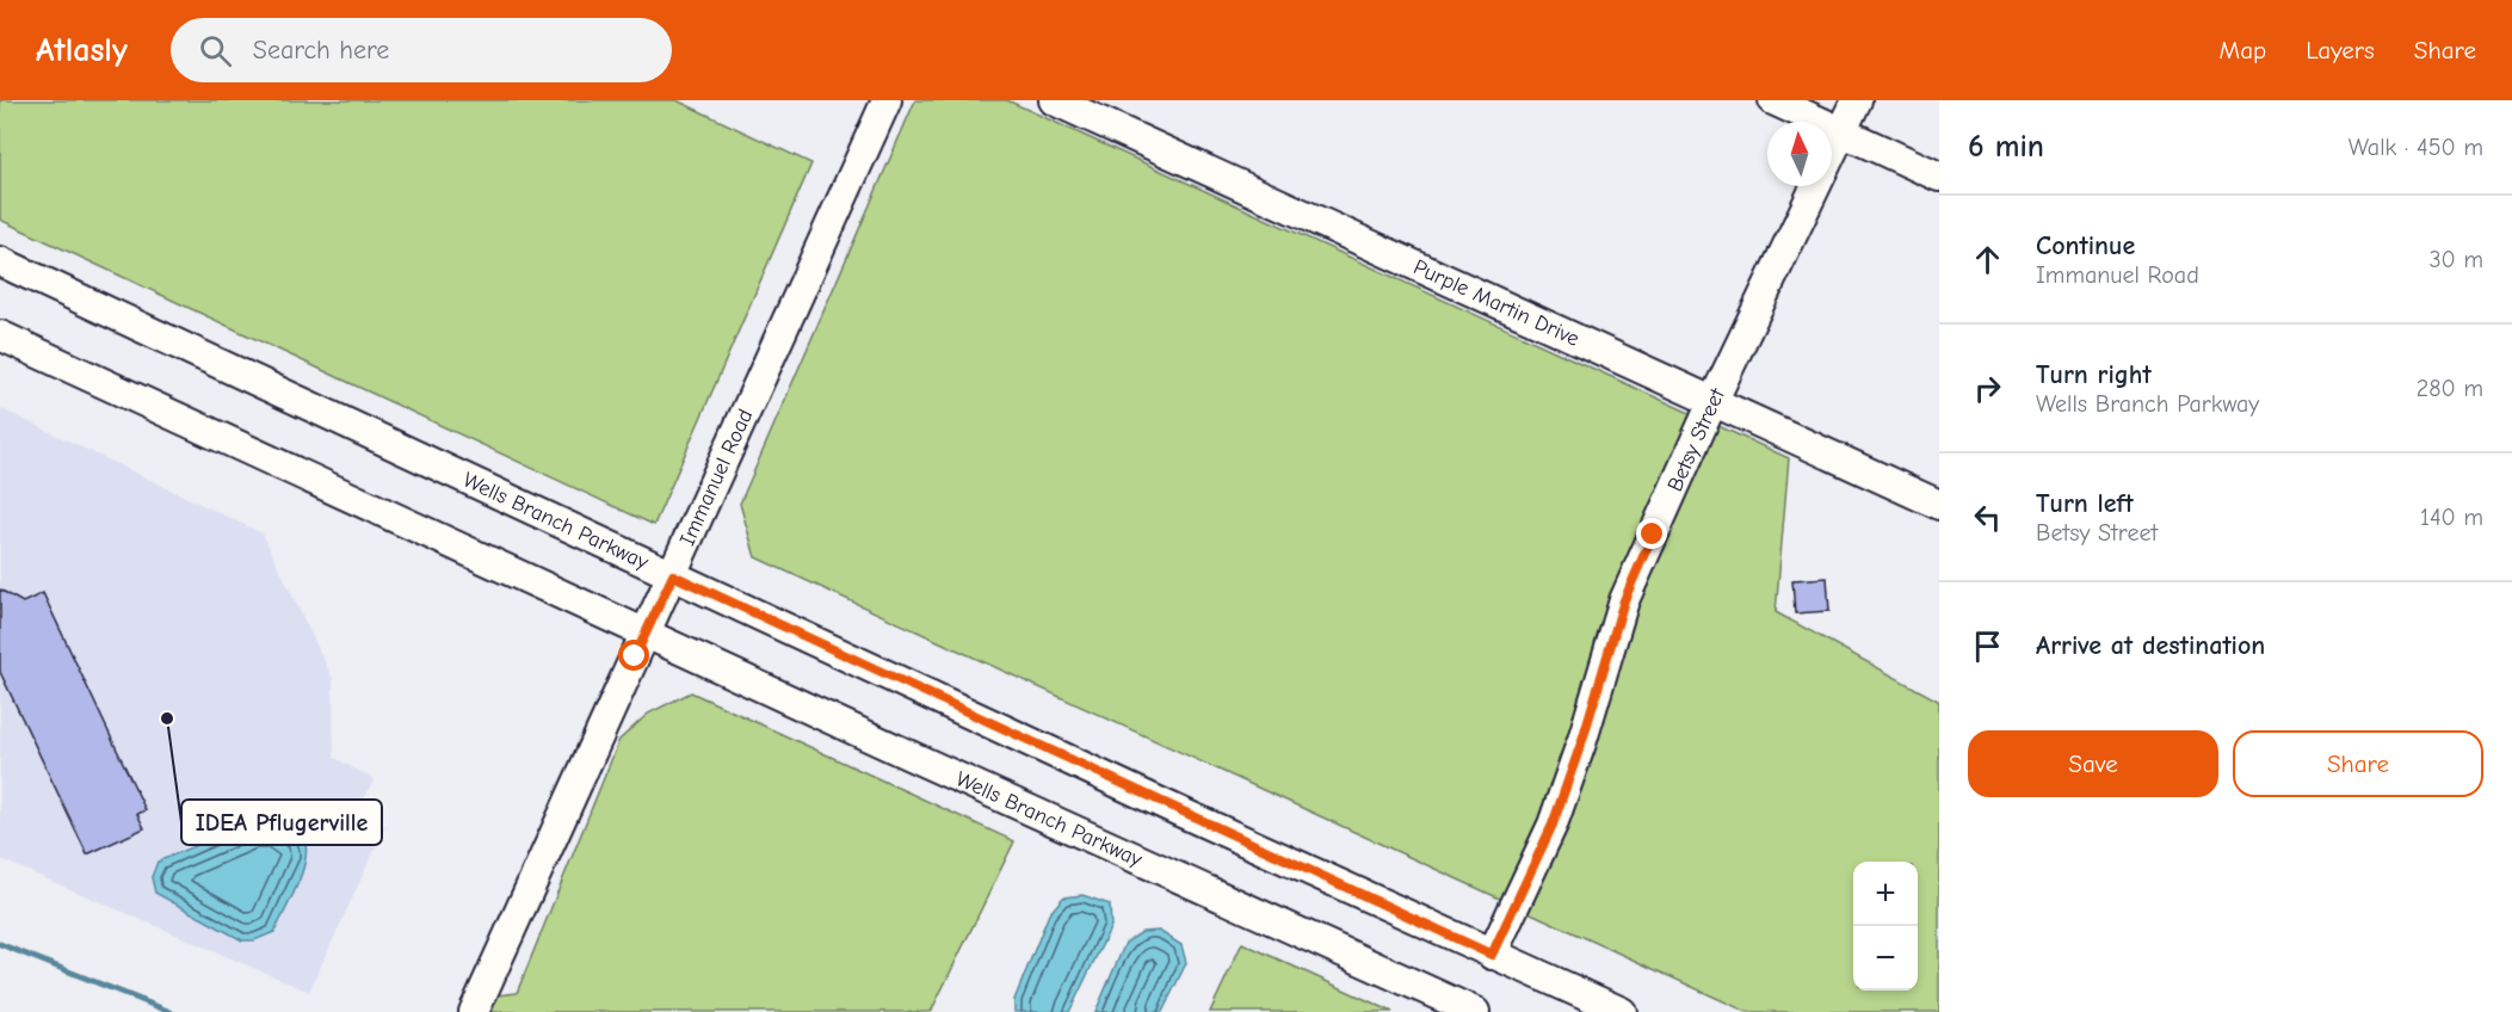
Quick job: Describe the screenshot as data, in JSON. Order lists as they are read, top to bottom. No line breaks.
{"streets":{"street":["Purple Martin Drive","Betsy Street","Immanuel Road","Wells Branch Parkway"]},"crossings":[["Purple Martin Drive","Betsy Street"],["Betsy Street","Wells Branch Parkway"],["Immanuel Road","Wells Branch Parkway"]],"places":["IDEA Pflugerville"],"north":"top","page":{"header":"Atlasly","search":"Search here","nav":["Map","Layers","Share"],"heading":["6 min","Walk · 450 m"],"list":[["Continue","Immanuel Road","30 m"],["Turn right","Wells Branch Parkway","280 m"],["Turn left","Betsy Street","140 m"],"Arrive at destination"],"buttons":["Save","Share"],"map_buttons":["+","−"]}}
